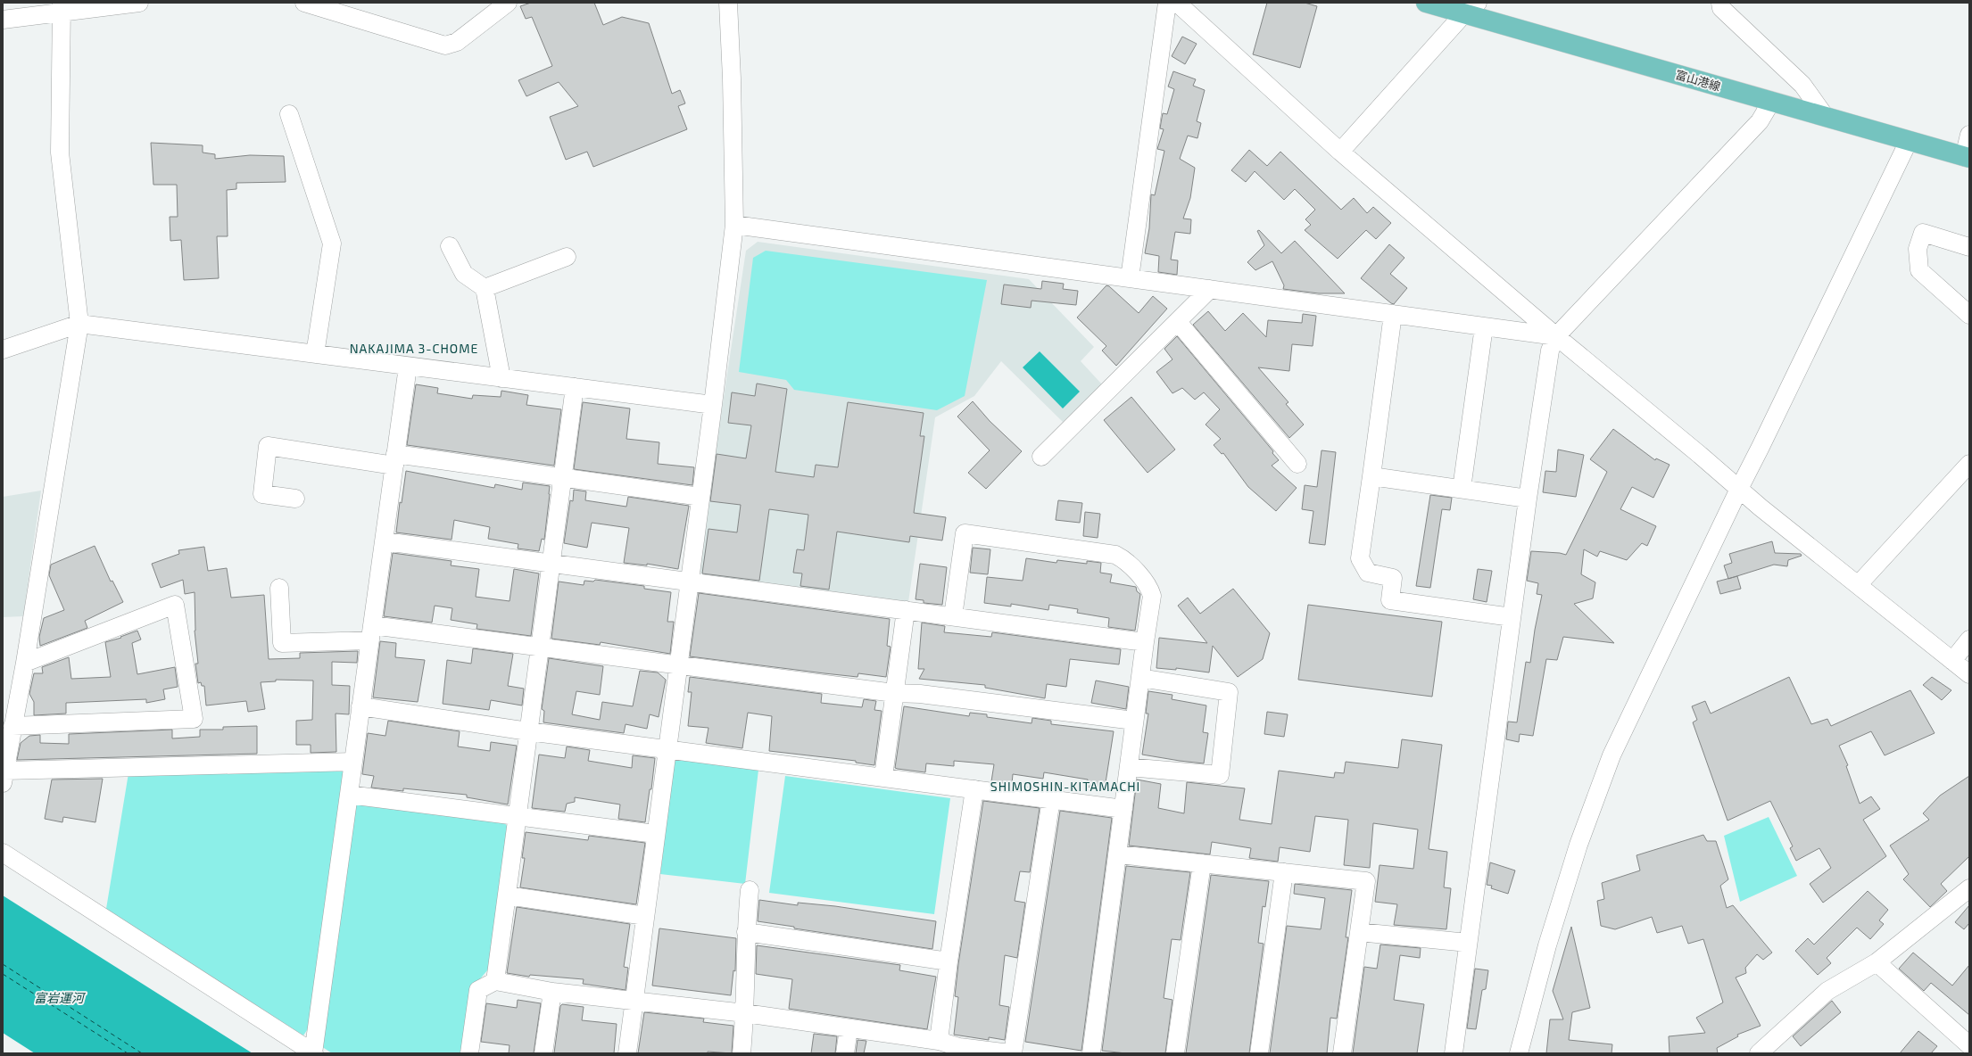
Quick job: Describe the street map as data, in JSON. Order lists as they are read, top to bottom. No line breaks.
{"streets":{"main road":["富山港線"]},"districts":["NAKAJIMA 3-CHOME","SHIMOSHIN-KITAMACHI"],"water":["富岩運河"]}
